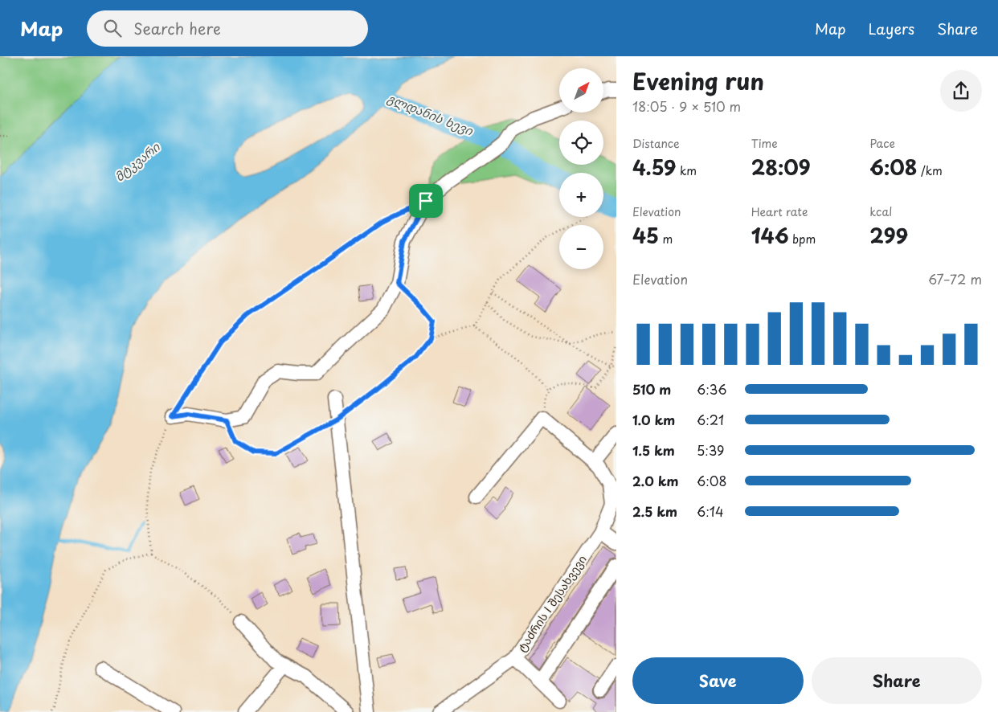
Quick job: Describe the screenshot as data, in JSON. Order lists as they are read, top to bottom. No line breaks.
{"streets":{"street":["ტაძრის I შესახვევი"]},"water":["გლდანის ხევი","მტკვარი"],"north":"top right","page":{"header":"Map","search":"Search here","nav":["Map","Layers","Share"],"heading":["Evening run","18:05 · 9 × 510 m"],"map_buttons":["+","−"],"stats":[["Distance","4.59 km"],["Time","28:09"],["Pace","6:08 /km"],["Elevation","45 m"],["Heart rate","146 bpm"],["kcal","299"]],"chart":["Elevation","67–72 m"],"list":[{"name":"510 m","note":"6:36"},{"name":"1.0 km","note":"6:21"},{"name":"1.5 km","note":"5:39"},{"name":"2.0 km","note":"6:08"},{"name":"2.5 km","note":"6:14"}],"buttons":["Save","Share"]}}
